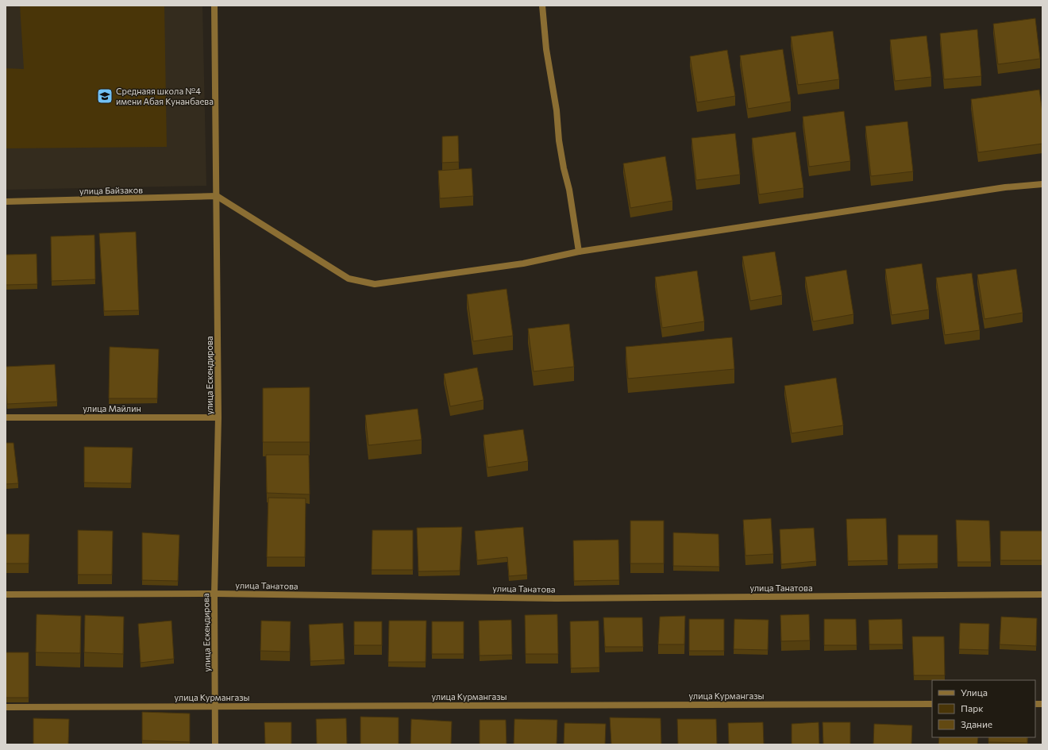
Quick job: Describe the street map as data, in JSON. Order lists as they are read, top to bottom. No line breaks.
{"streets":{"street":["улица Байзаков","улица Ескендирова","улица Майлин","улица Танатова","улица Курмангазы"]},"crossings":[["улица Байзаков","улица Ескендирова"],["улица Ескендирова","улица Майлин"],["улица Ескендирова","улица Танатова"],["улица Ескендирова","улица Курмангазы"]],"places":{"school or university":["Среднаяя школа №4 имени Абая Кунанбаева"]},"legend":["Улица","Парк","Здание"]}
